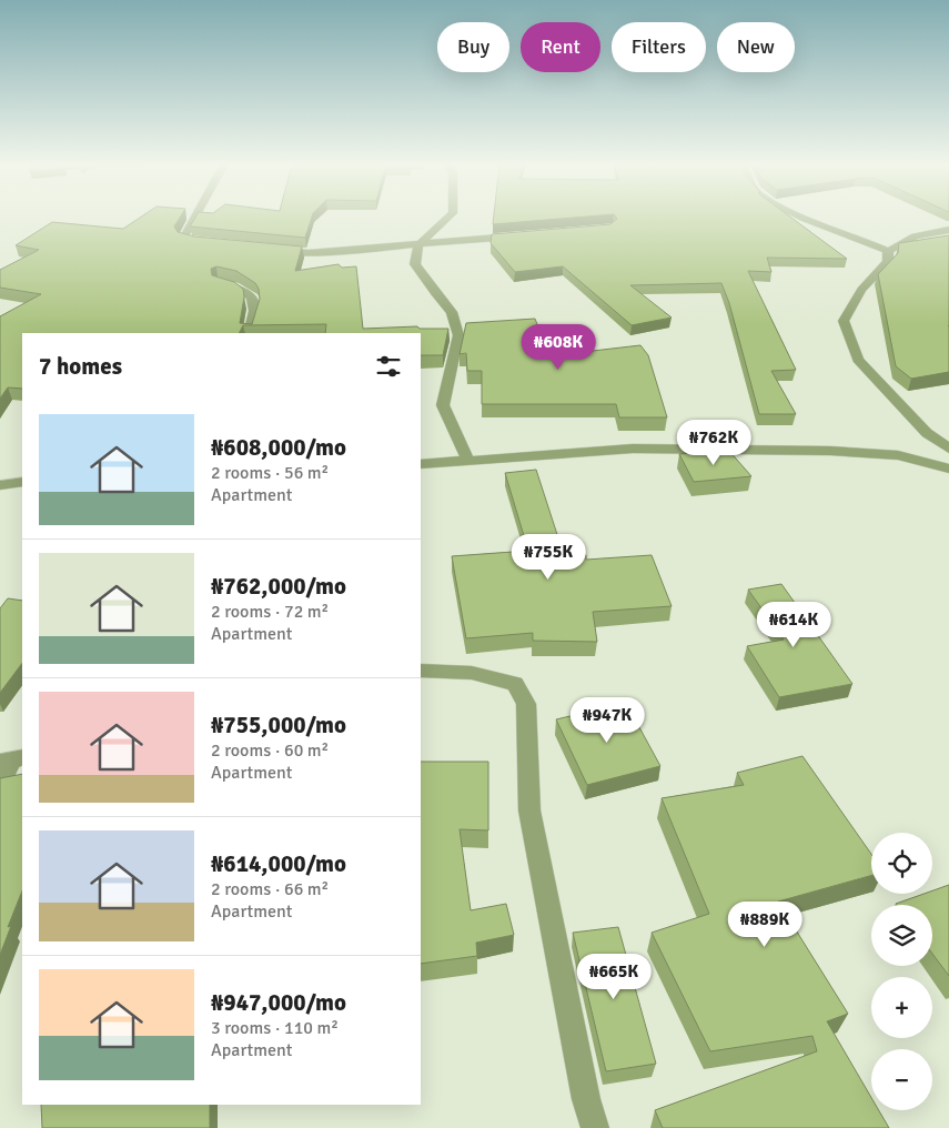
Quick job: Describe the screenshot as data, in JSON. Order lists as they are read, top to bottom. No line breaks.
{"page":{"chip":["Buy","Rent","Filters","New"],"price":["₦608K","₦762K","₦755K","₦614K","₦947K","₦889K","₦665K"],"heading":"7 homes","list":[{"name":"₦608,000/mo","note":"2 rooms · 56 m² · Apartment"},{"name":"₦762,000/mo","note":"2 rooms · 72 m² · Apartment"},{"name":"₦755,000/mo","note":"2 rooms · 60 m² · Apartment"},{"name":"₦614,000/mo","note":"2 rooms · 66 m² · Apartment"},{"name":"₦947,000/mo","note":"3 rooms · 110 m² · Apartment"}],"map_buttons":["+","−"]}}
